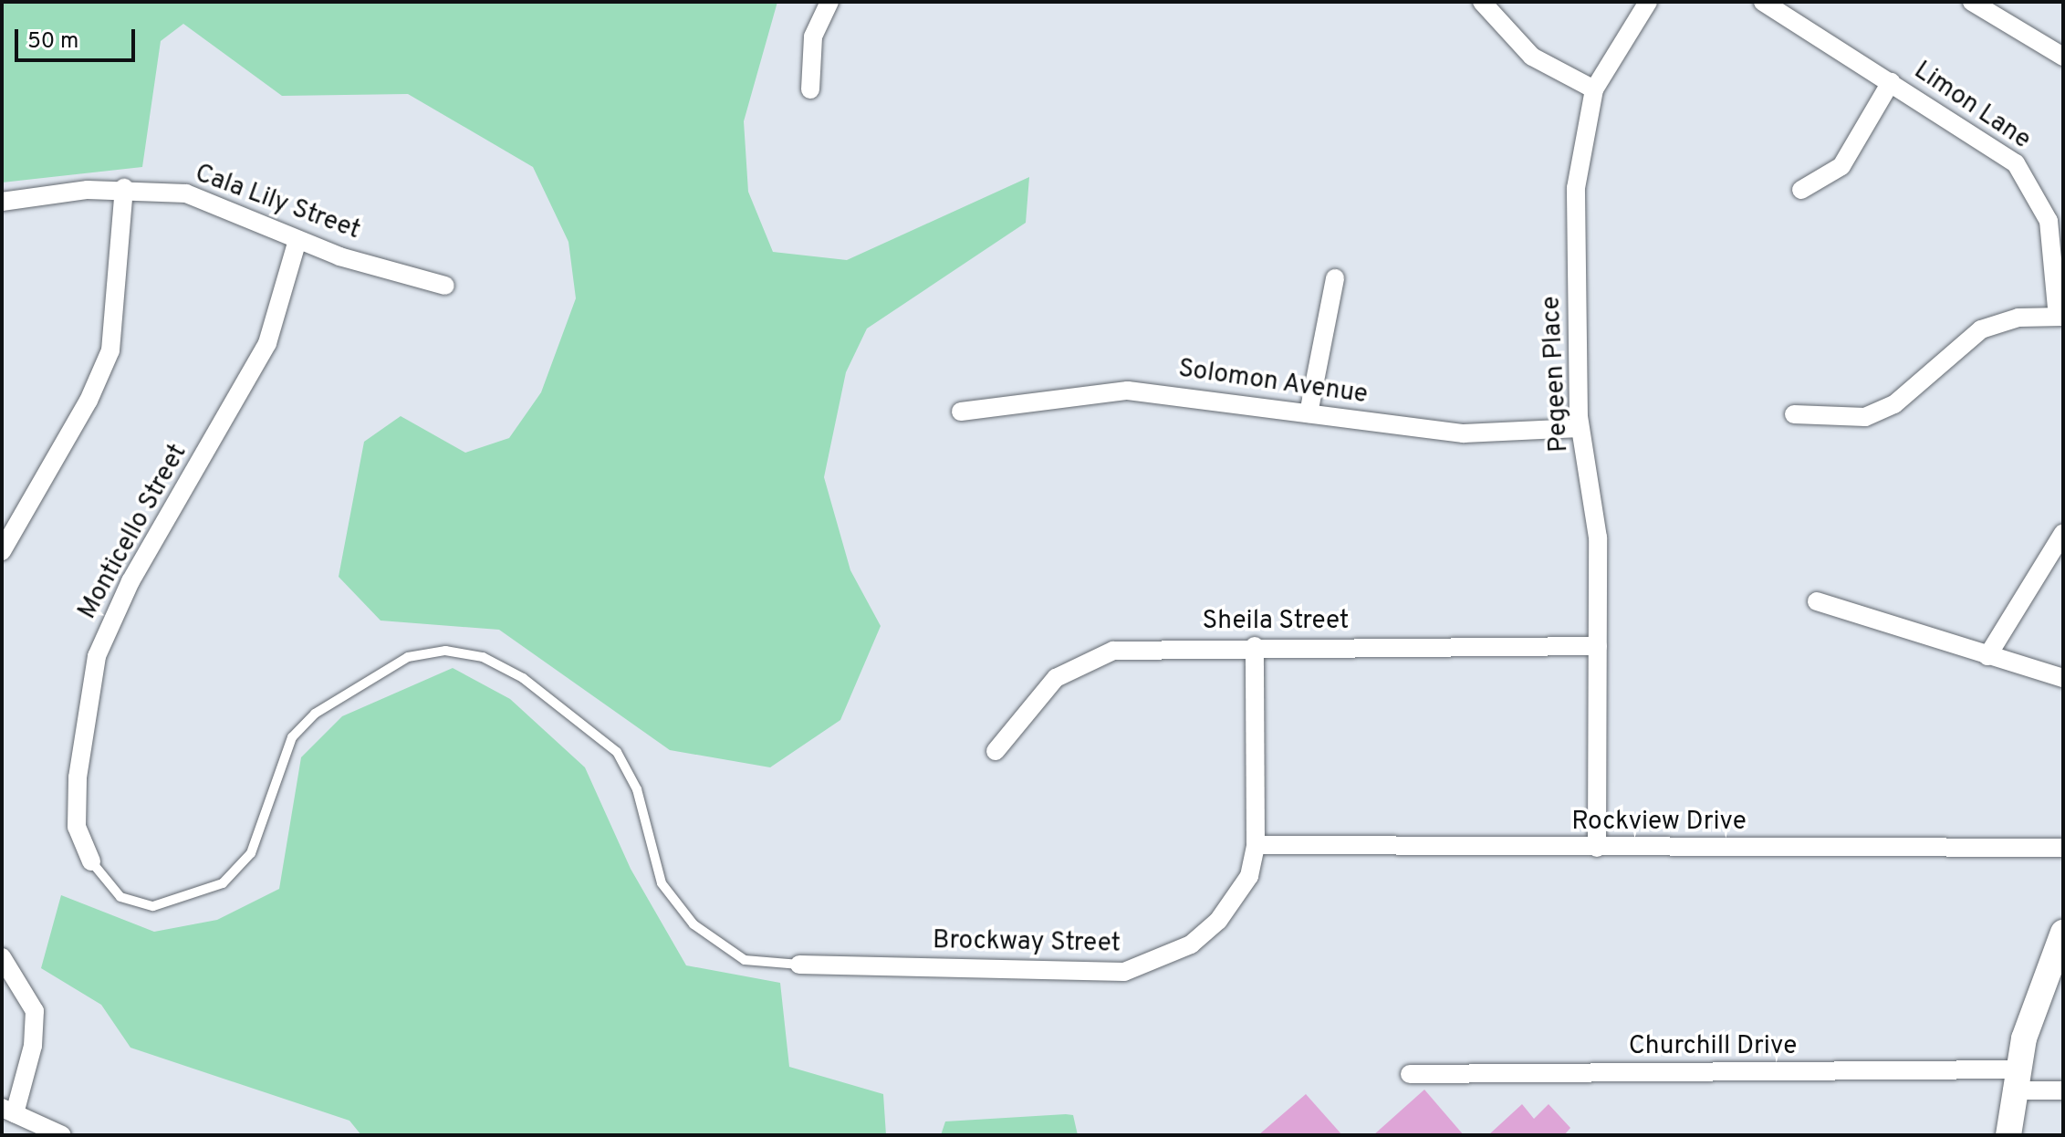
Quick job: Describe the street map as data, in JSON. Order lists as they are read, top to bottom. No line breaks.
{"streets":{"street":["Limon Lane","Cala Lily Street","Pegeen Place","Solomon Avenue","Monticello Street","Sheila Street","Rockview Drive","Brockway Street","Churchill Drive"]},"crossings":[["Cala Lily Street","Monticello Street"],["Pegeen Place","Solomon Avenue"],["Pegeen Place","Sheila Street"],["Pegeen Place","Rockview Drive"],["Sheila Street","Brockway Street"],["Rockview Drive","Brockway Street"]],"scale_bar":"50 m"}
